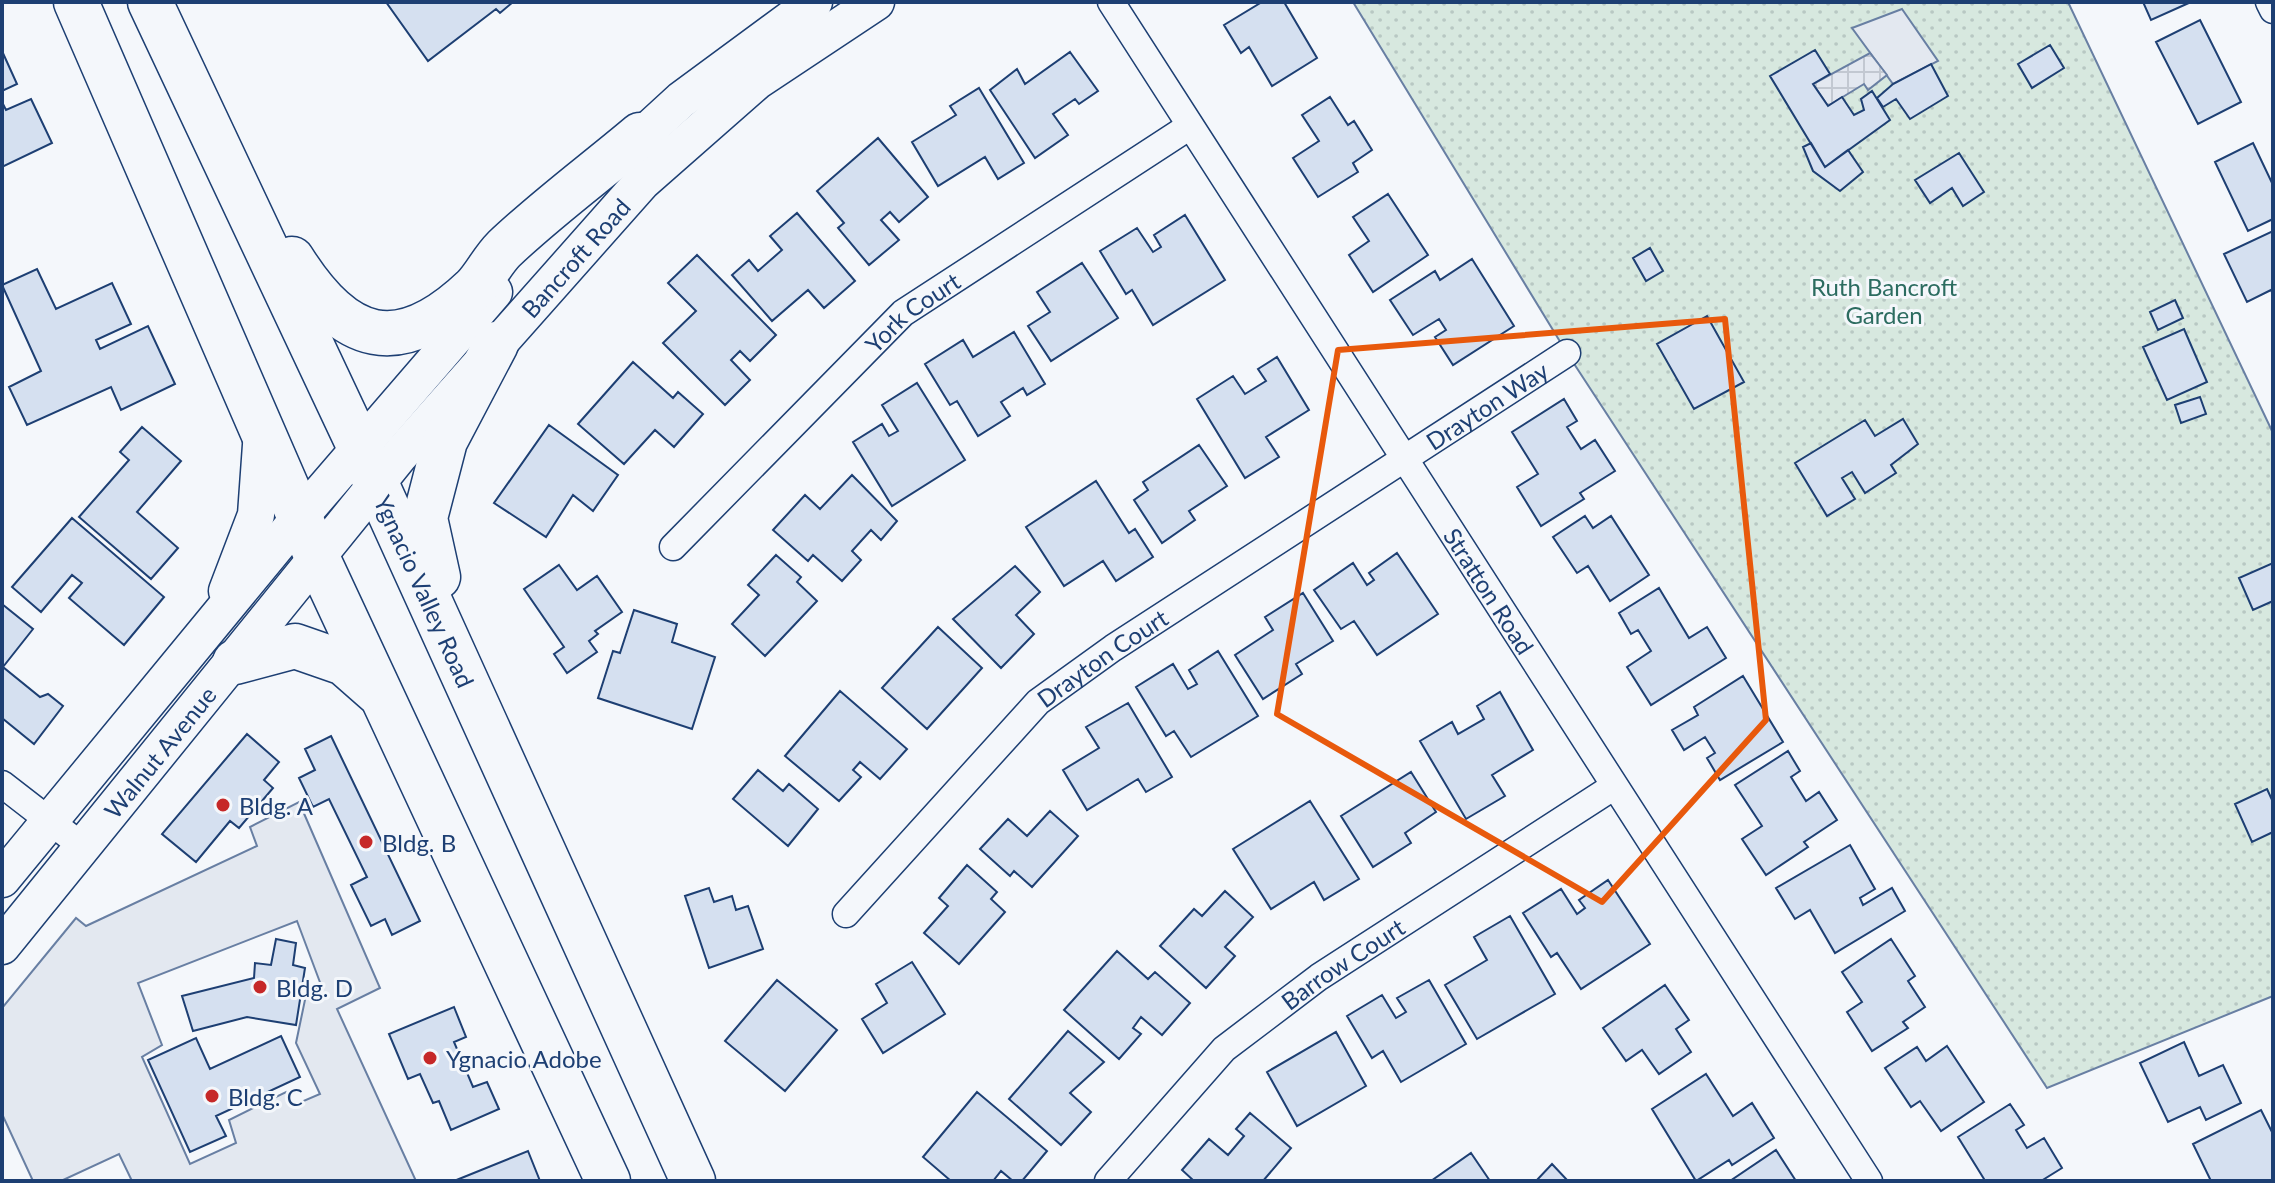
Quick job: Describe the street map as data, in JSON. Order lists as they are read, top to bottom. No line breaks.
{"streets":{"highway":["Ygnacio Valley Road"],"main road":["Bancroft Road","Walnut Avenue"],"street":["York Court","Drayton Way","Stratton Road","Drayton Court","Barrow Court"]},"crossings":[["Bancroft Road","Ygnacio Valley Road"],["Bancroft Road","Walnut Avenue"],["York Court","Stratton Road"],["Drayton Way","Stratton Road"],["Drayton Way","Drayton Court"],["Stratton Road","Drayton Court"],["Stratton Road","Barrow Court"]],"parks":["Ruth Bancroft Garden"],"places":["Bldg. A","Bldg. B","Bldg. D","Ygnacio Adobe","Bldg. C"]}
